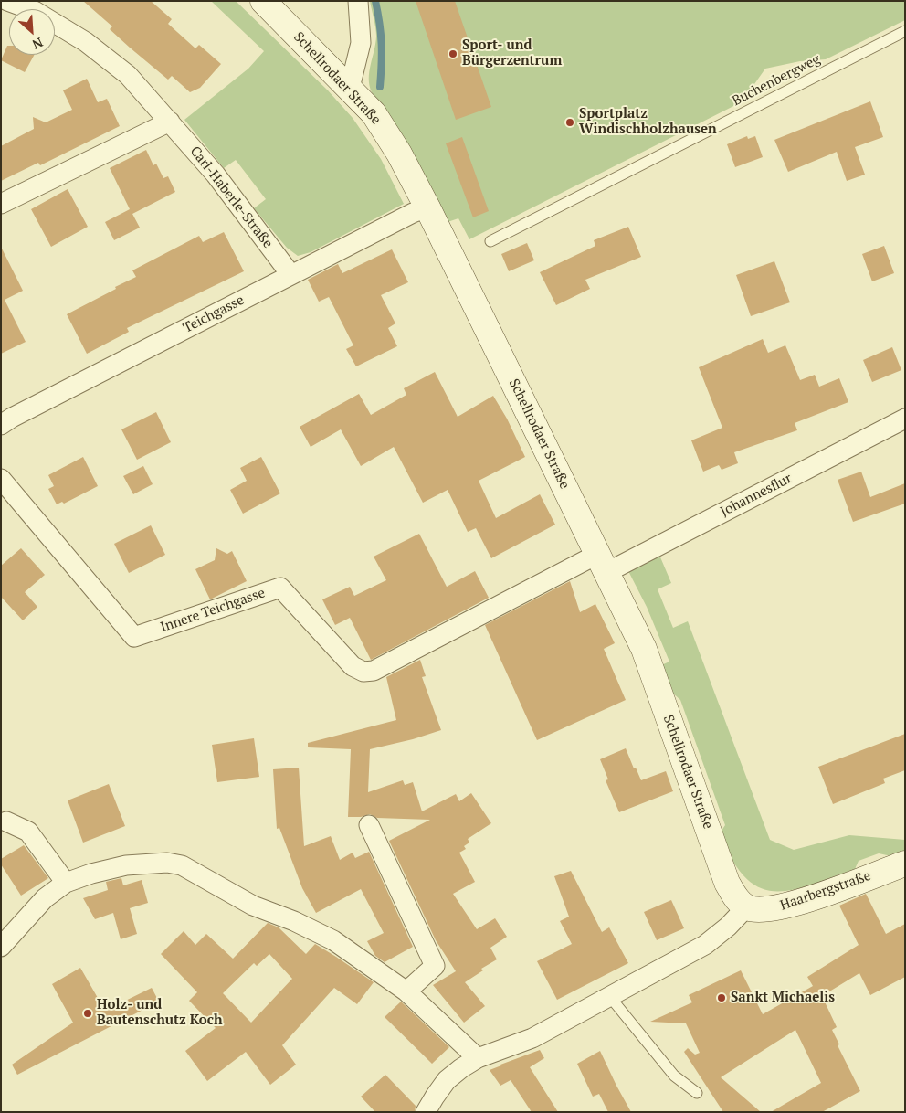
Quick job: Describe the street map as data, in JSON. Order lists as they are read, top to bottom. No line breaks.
{"streets":{"street":["Schellrodaer Straße","Carl-Haberle-Straße","Teichgasse","Johannesflur","Innere Teichgasse","Haarbergstraße"],"lane":["Buchenbergweg"]},"crossings":[["Schellrodaer Straße","Teichgasse"],["Schellrodaer Straße","Johannesflur"],["Schellrodaer Straße","Innere Teichgasse"],["Schellrodaer Straße","Haarbergstraße"],["Carl-Haberle-Straße","Teichgasse"],["Johannesflur","Innere Teichgasse"]],"places":["Sport- und Bürgerzentrum","Sportplatz Windischholzhausen","Sankt Michaelis","Holz- und Bautenschutz Koch"],"north":"bottom right"}
